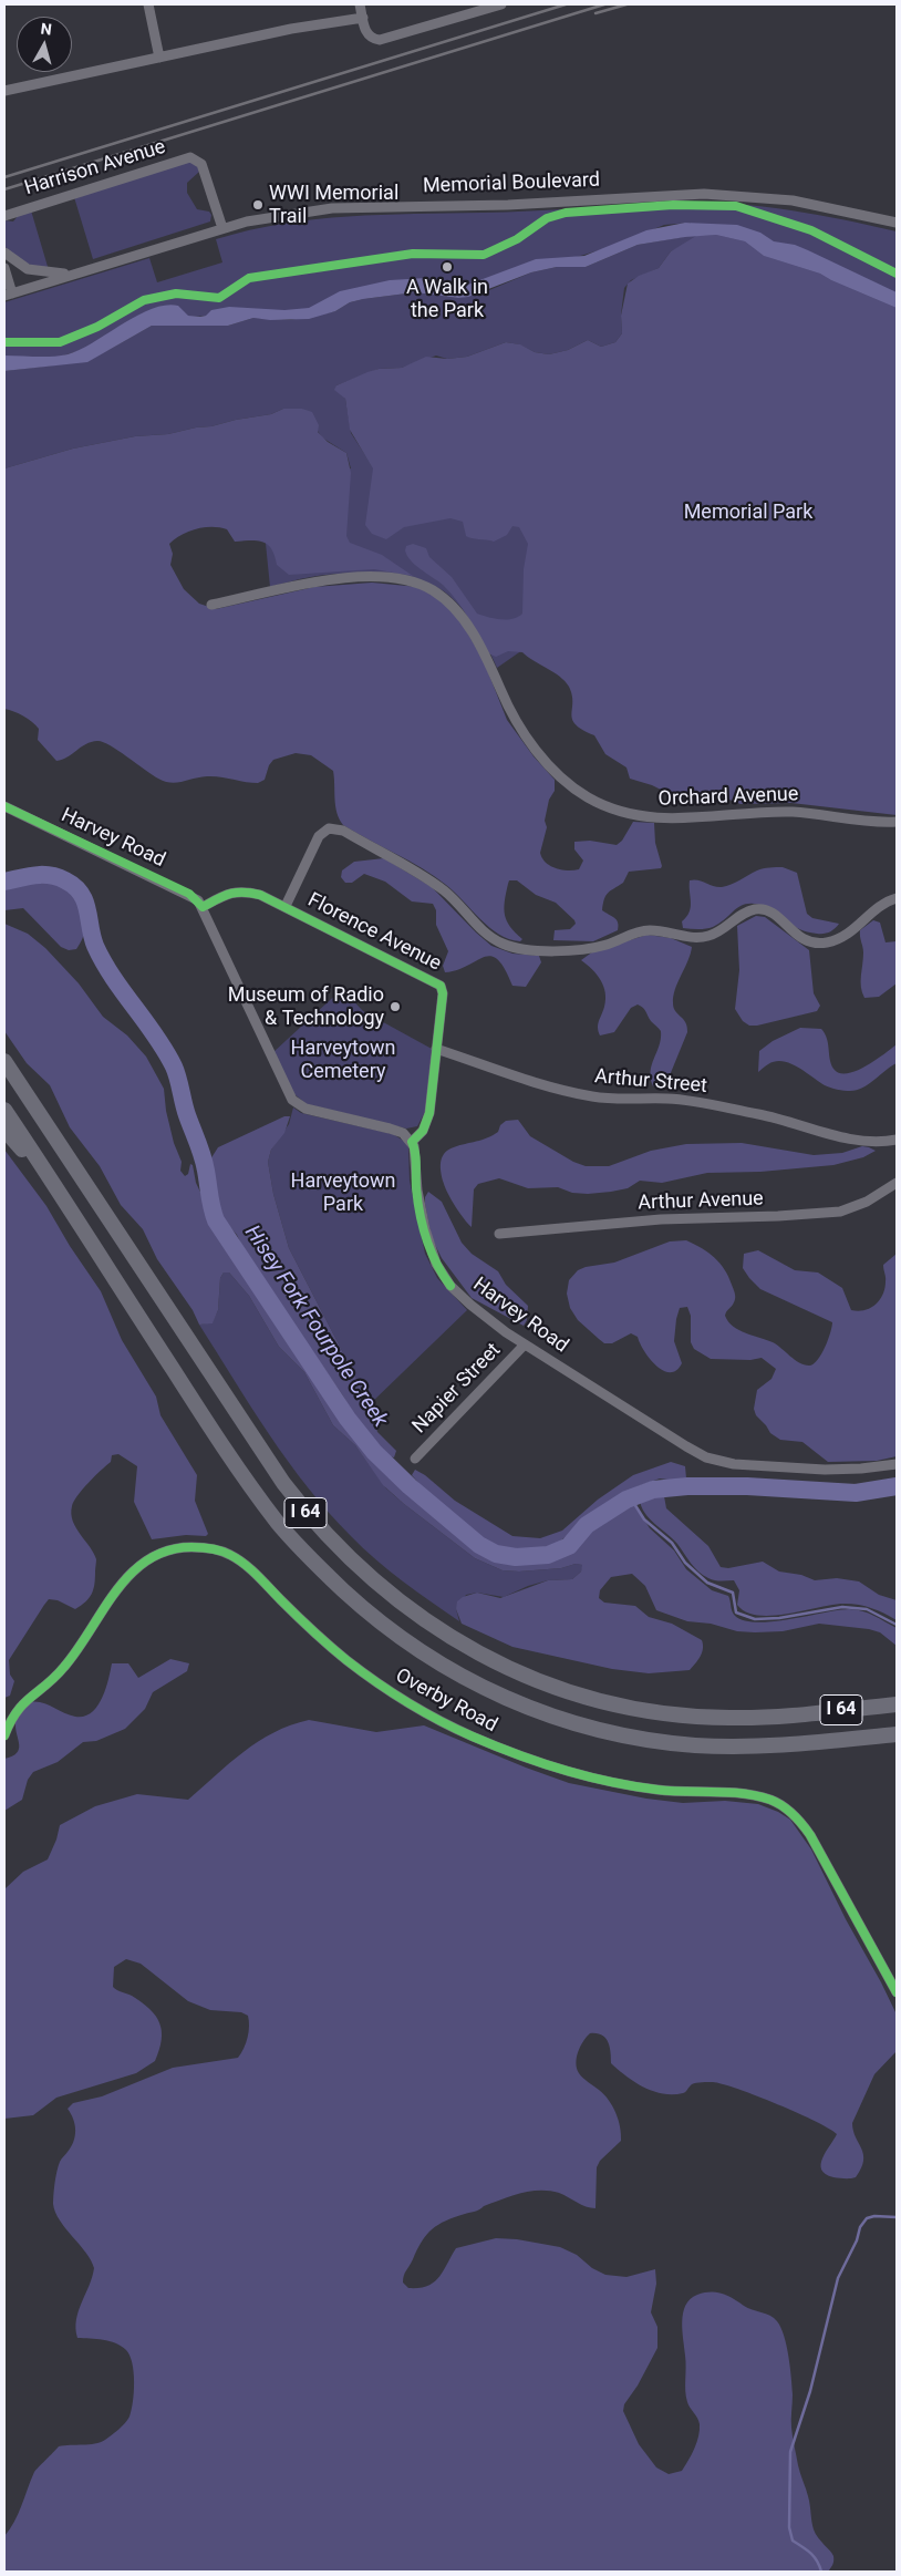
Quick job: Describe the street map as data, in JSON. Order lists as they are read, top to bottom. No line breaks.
{"streets":{"highway":["I 64"],"street":["Harrison Avenue","Memorial Boulevard","Orchard Avenue","Harvey Road","Florence Avenue","Arthur Street","Arthur Avenue","Napier Street","Overby Road"]},"crossings":[["Harrison Avenue","Memorial Boulevard"],["Harvey Road","Florence Avenue"],["Harvey Road","Napier Street"],["Florence Avenue","Arthur Street"]],"water":["Hisey Fork Fourpole Creek"],"parks":["Memorial Park","Harveytown Cemetery","Harveytown Park"],"places":["WWI Memorial Trail","A Walk in the Park","Museum of Radio & Technology"],"north":"top"}
